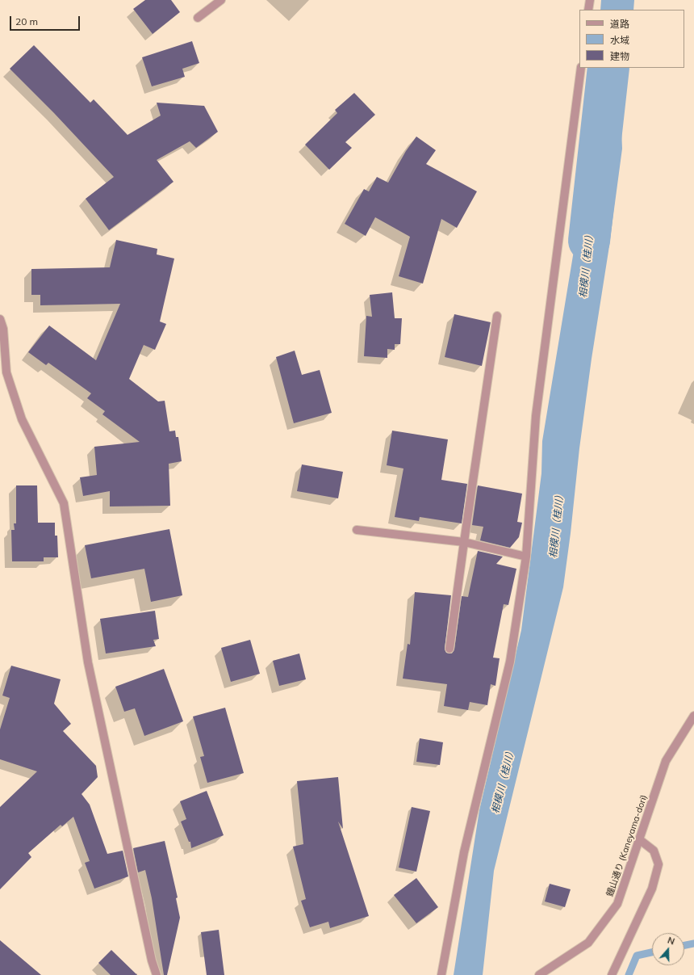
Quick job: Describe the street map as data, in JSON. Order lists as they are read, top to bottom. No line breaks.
{"streets":{"street":["鐘山通り (Kaneyama-dori)"]},"water":["相模川（桂川）"],"legend":["道路","水域","建物"],"scale_bar":"20 m","north":"top"}
